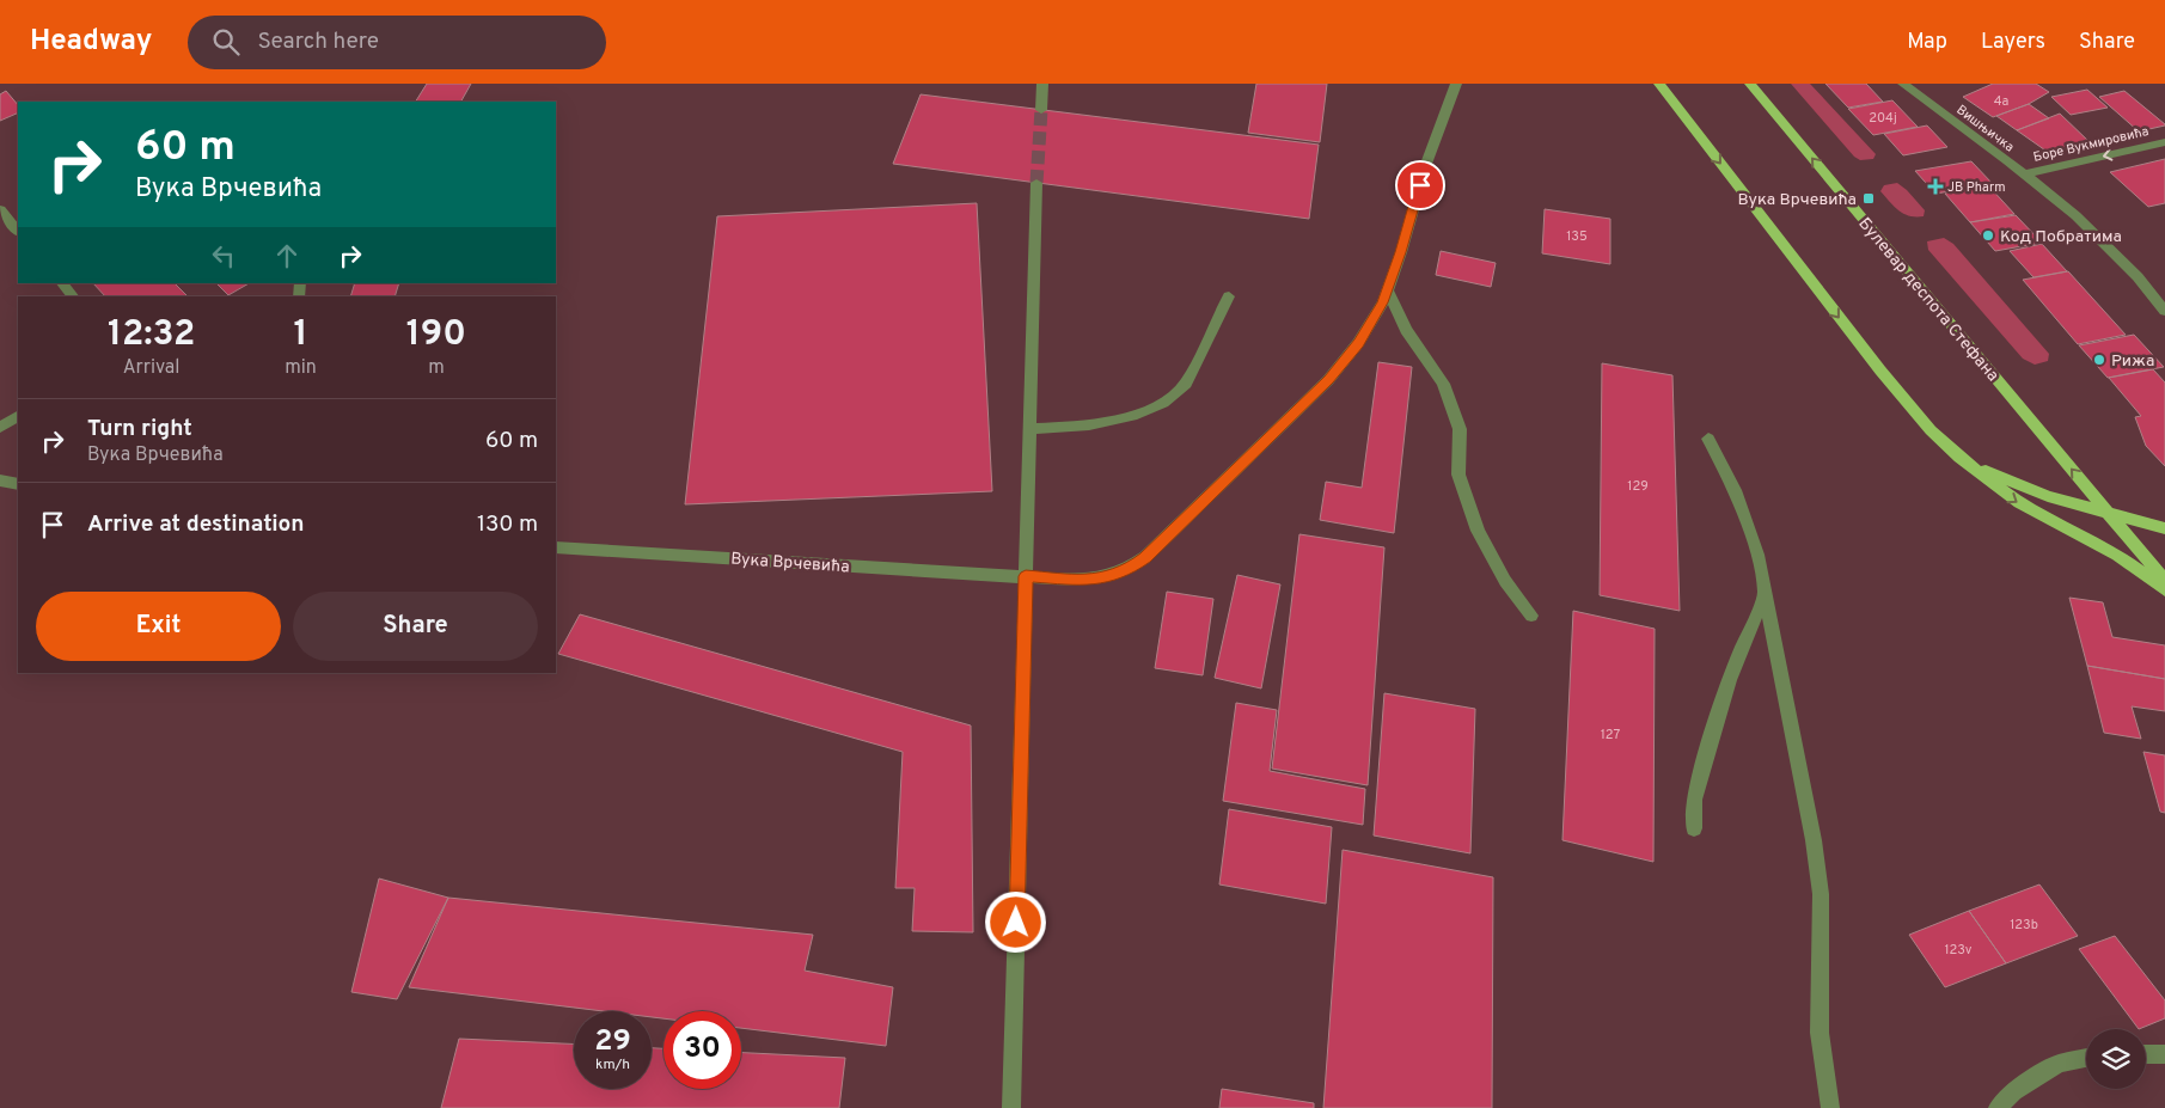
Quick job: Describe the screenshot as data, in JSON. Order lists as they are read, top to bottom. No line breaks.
{"streets":{"main road":["Булевар деспота Стефана"],"street":["Вишњичка","Боре Вукмировића","Вука Врчевића"]},"crossings":[["Вишњичка","Боре Вукмировића"]],"one_way":["Боре Вукмировића"],"places":{"health":["JB Pharm"],"transit":["Вука Врчевића"],"other":["Код Побратима","Рижа"]},"house_numbers":["4a","204j","135","129","127","123b","123v"],"page":{"header":"Headway","search":"Search here","nav":["Map","Layers","Share"],"turn":["60 m","Вука Врчевића"],"eta":["12:32","Arrival","1","min","190","m"],"list":[{"name":"Turn right","note":"Вука Врчевића","value":"60 m"},{"name":"Arrive at destination","value":"130 m"}],"buttons":["Exit","Share"],"speed":"29 km/h","limit":"30"}}
